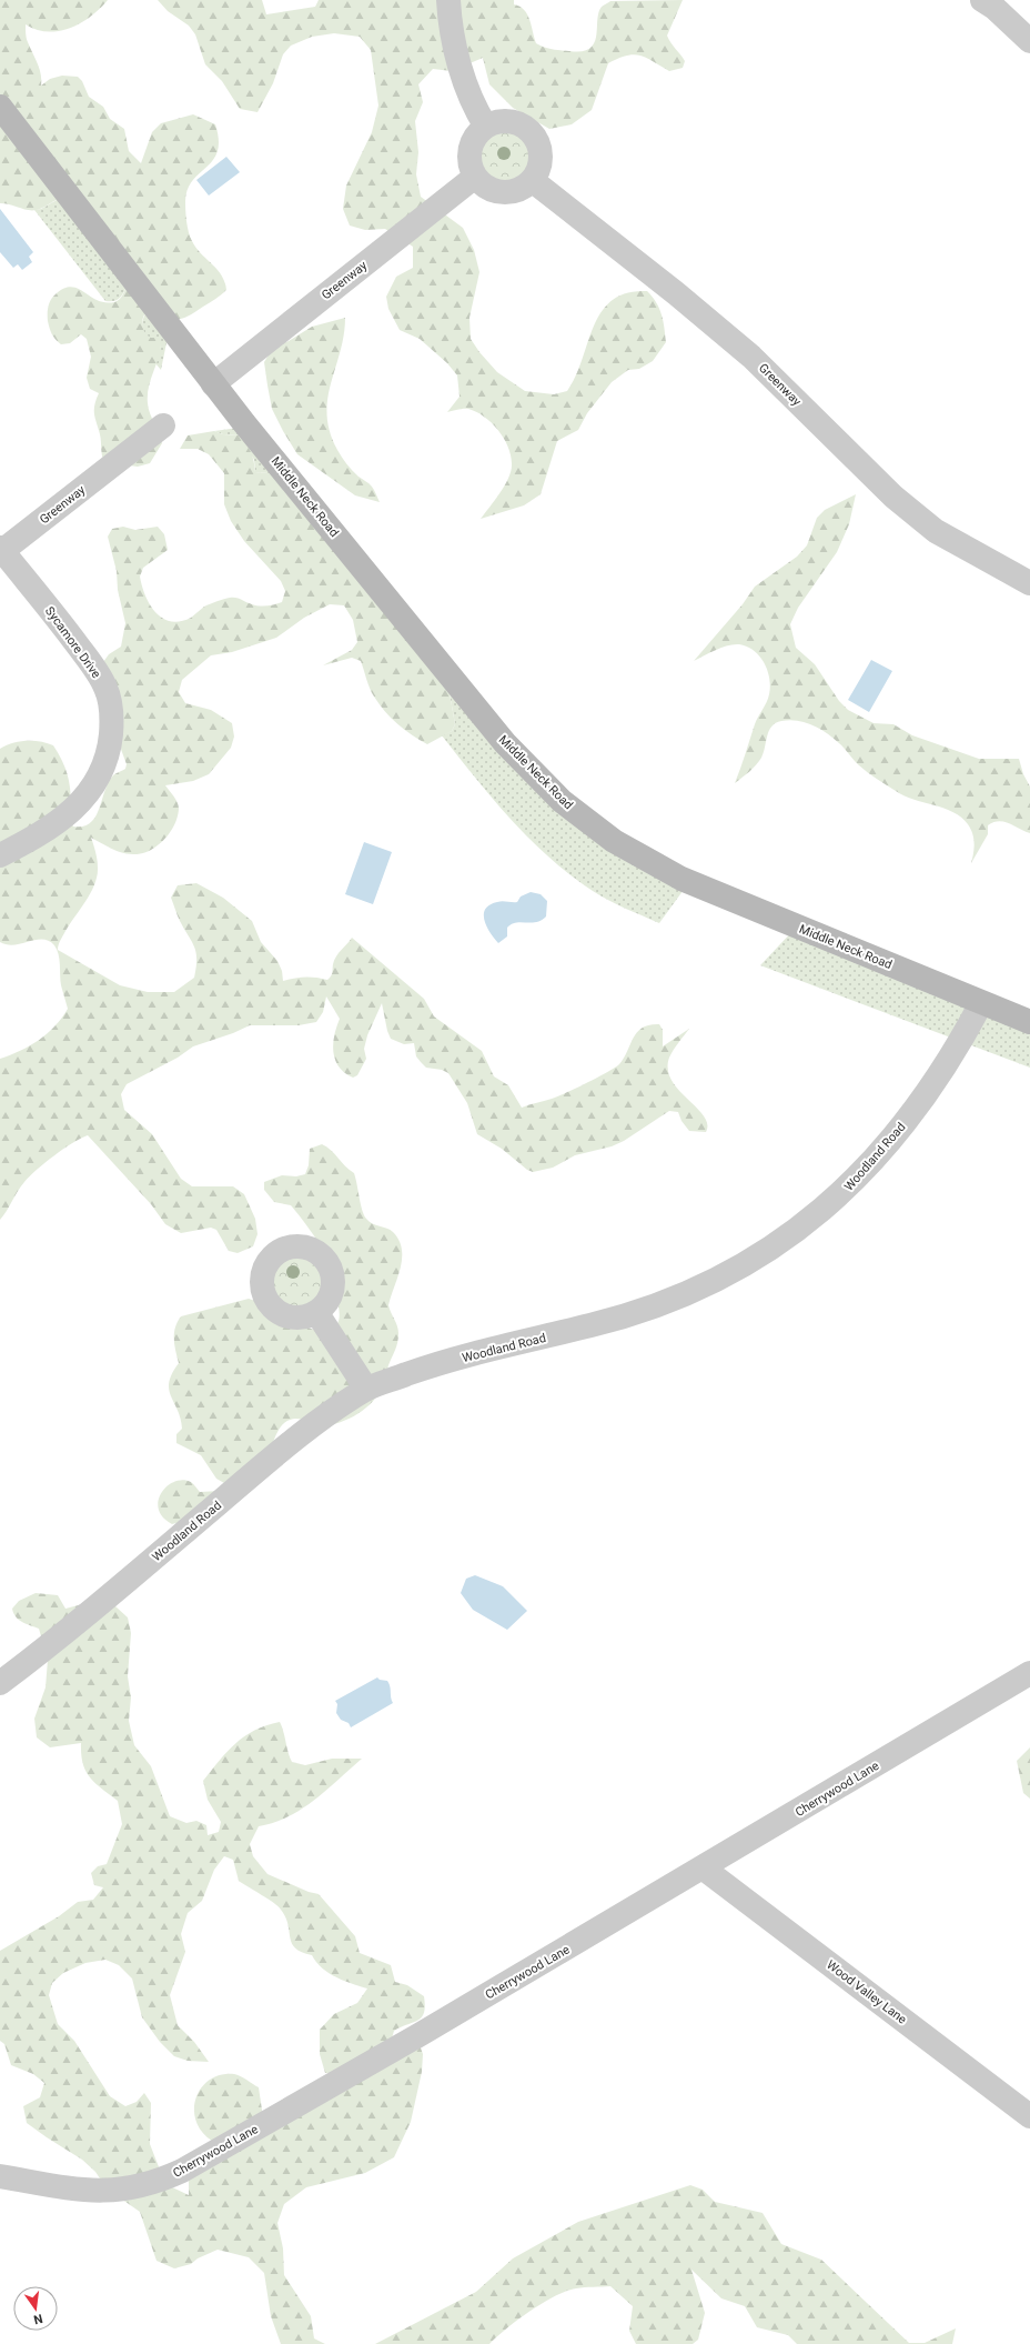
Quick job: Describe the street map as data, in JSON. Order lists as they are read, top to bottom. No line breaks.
{"streets":{"main road":["Middle Neck Road"],"street":["Greenway","Sycamore Drive","Woodland Road","Cherrywood Lane","Wood Valley Lane"]},"crossings":[["Greenway","Middle Neck Road"],["Greenway","Sycamore Drive"],["Middle Neck Road","Woodland Road"],["Cherrywood Lane","Wood Valley Lane"]],"north":"bottom"}
